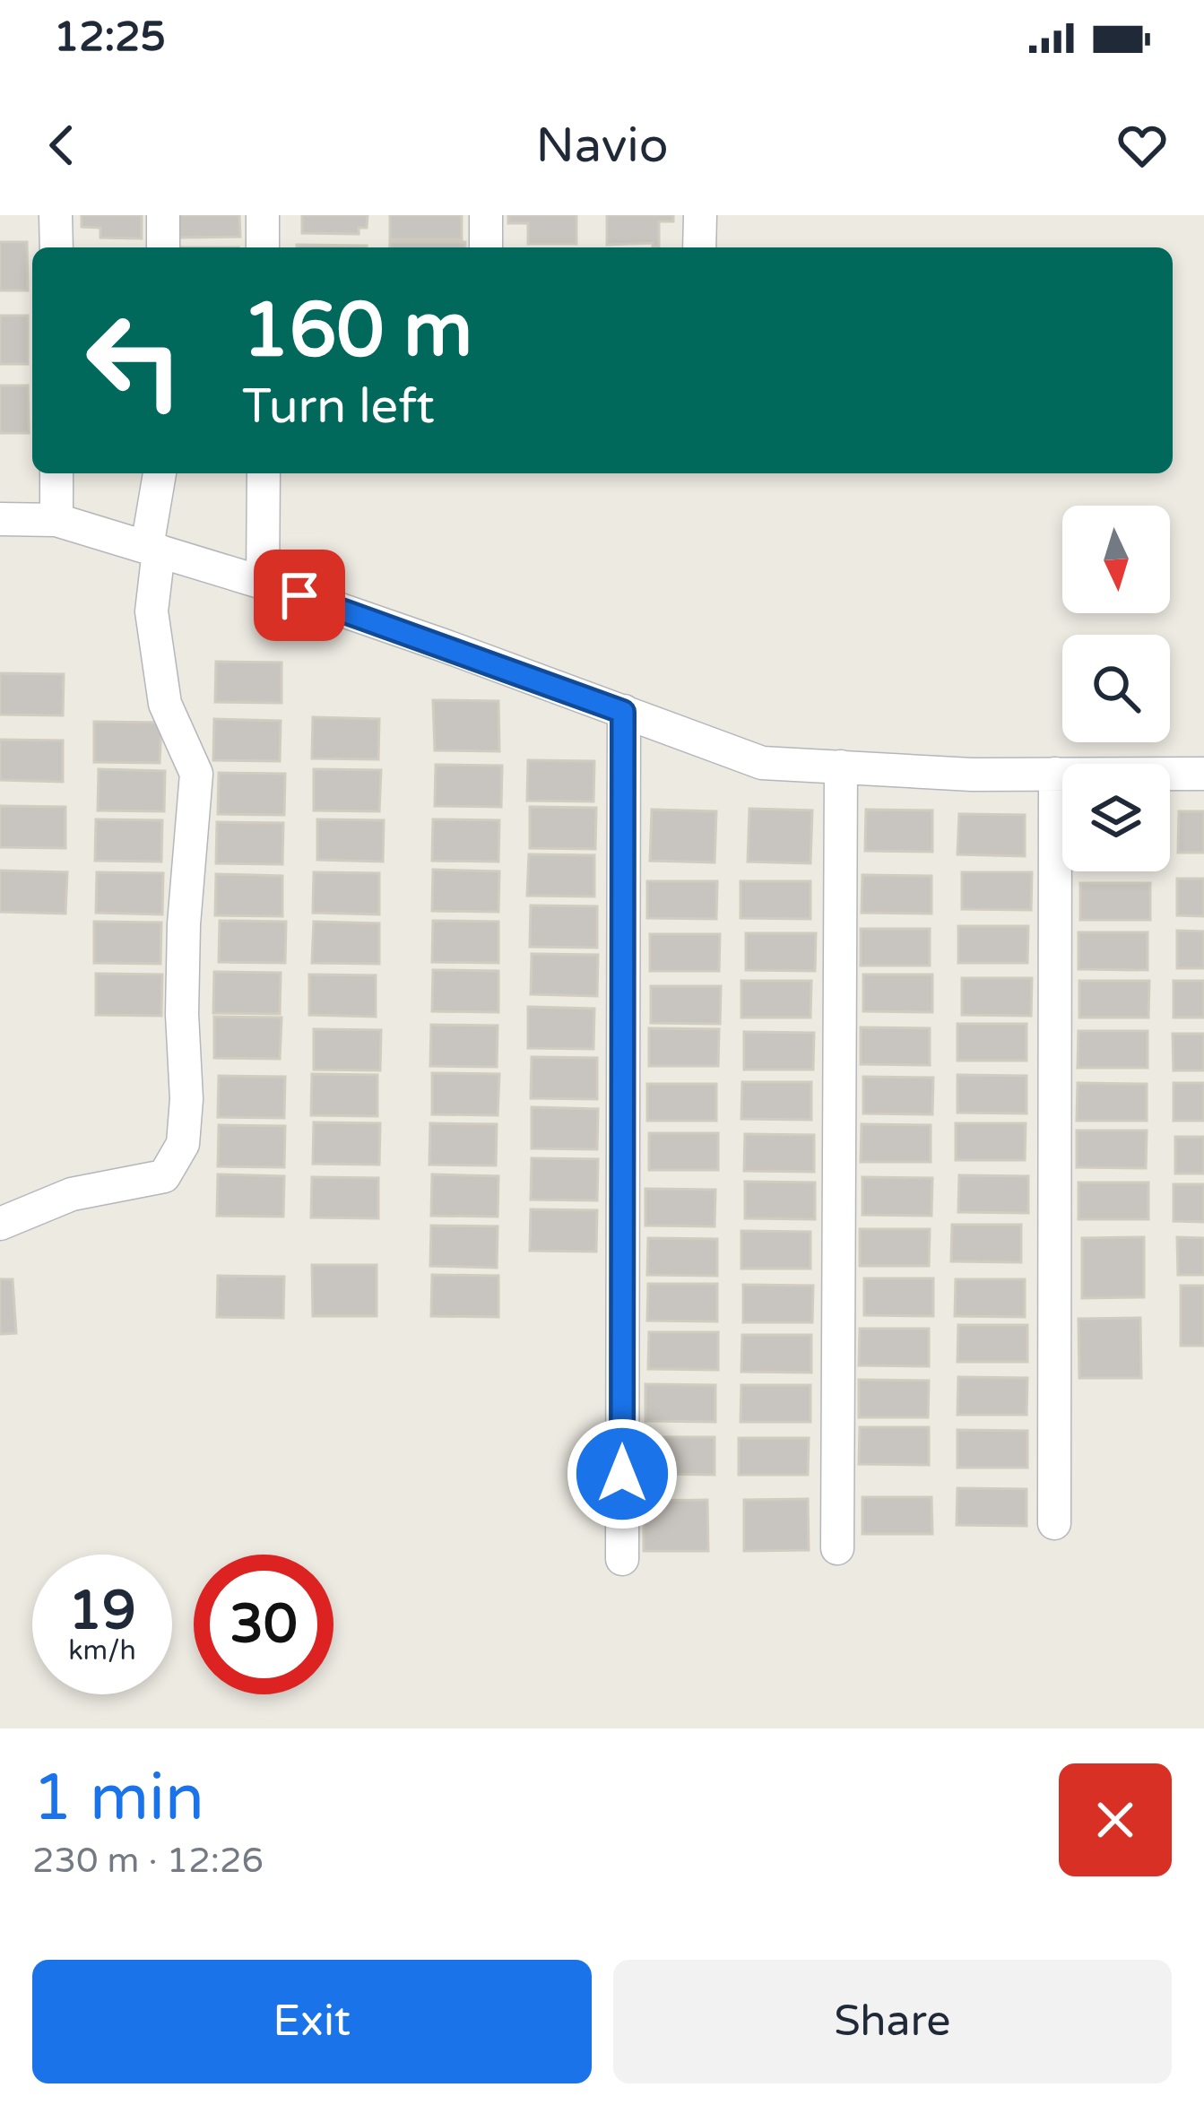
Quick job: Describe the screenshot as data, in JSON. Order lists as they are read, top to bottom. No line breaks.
{"north":"bottom","page":{"status":"12:25","header":"Navio","turn":["160 m","Turn left"],"speed":"19 km/h","limit":"30","heading":["1 min","230 m · 12:26"],"buttons":["Exit","Share"]}}
